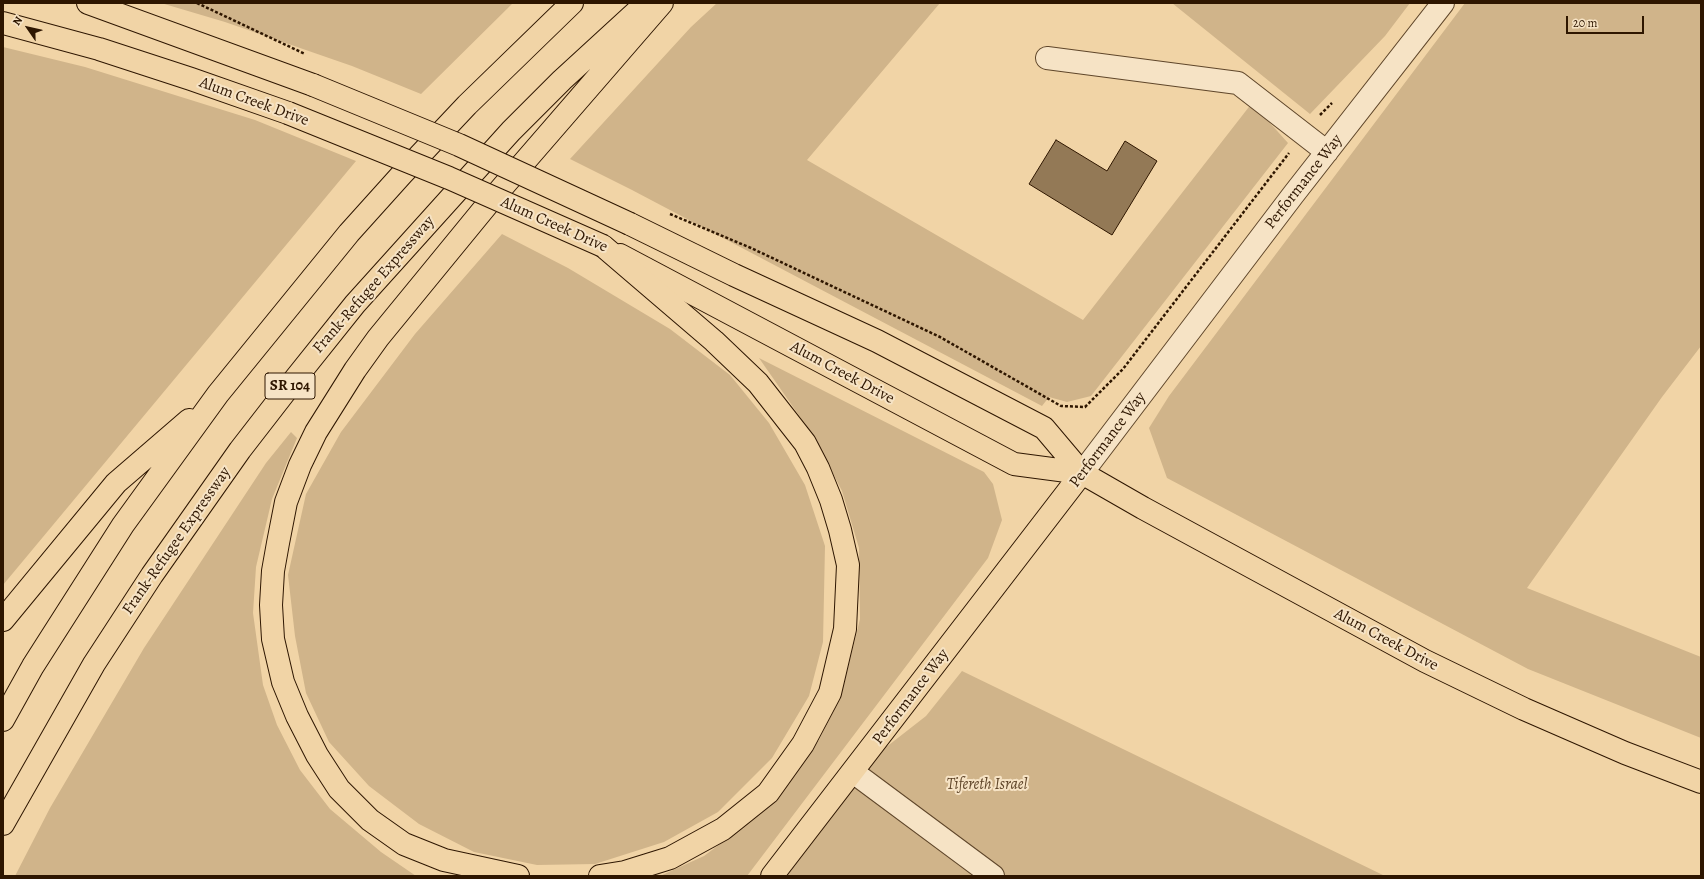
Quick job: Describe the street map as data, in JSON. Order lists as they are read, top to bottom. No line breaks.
{"streets":{"main road":["Alum Creek Drive","Performance Way","Frank-Refugee Expressway","SR 104"]},"crossings":[["Alum Creek Drive","Performance Way"]],"parks":["Tifereth Israel"],"scale_bar":"20 m","north":"top left"}
